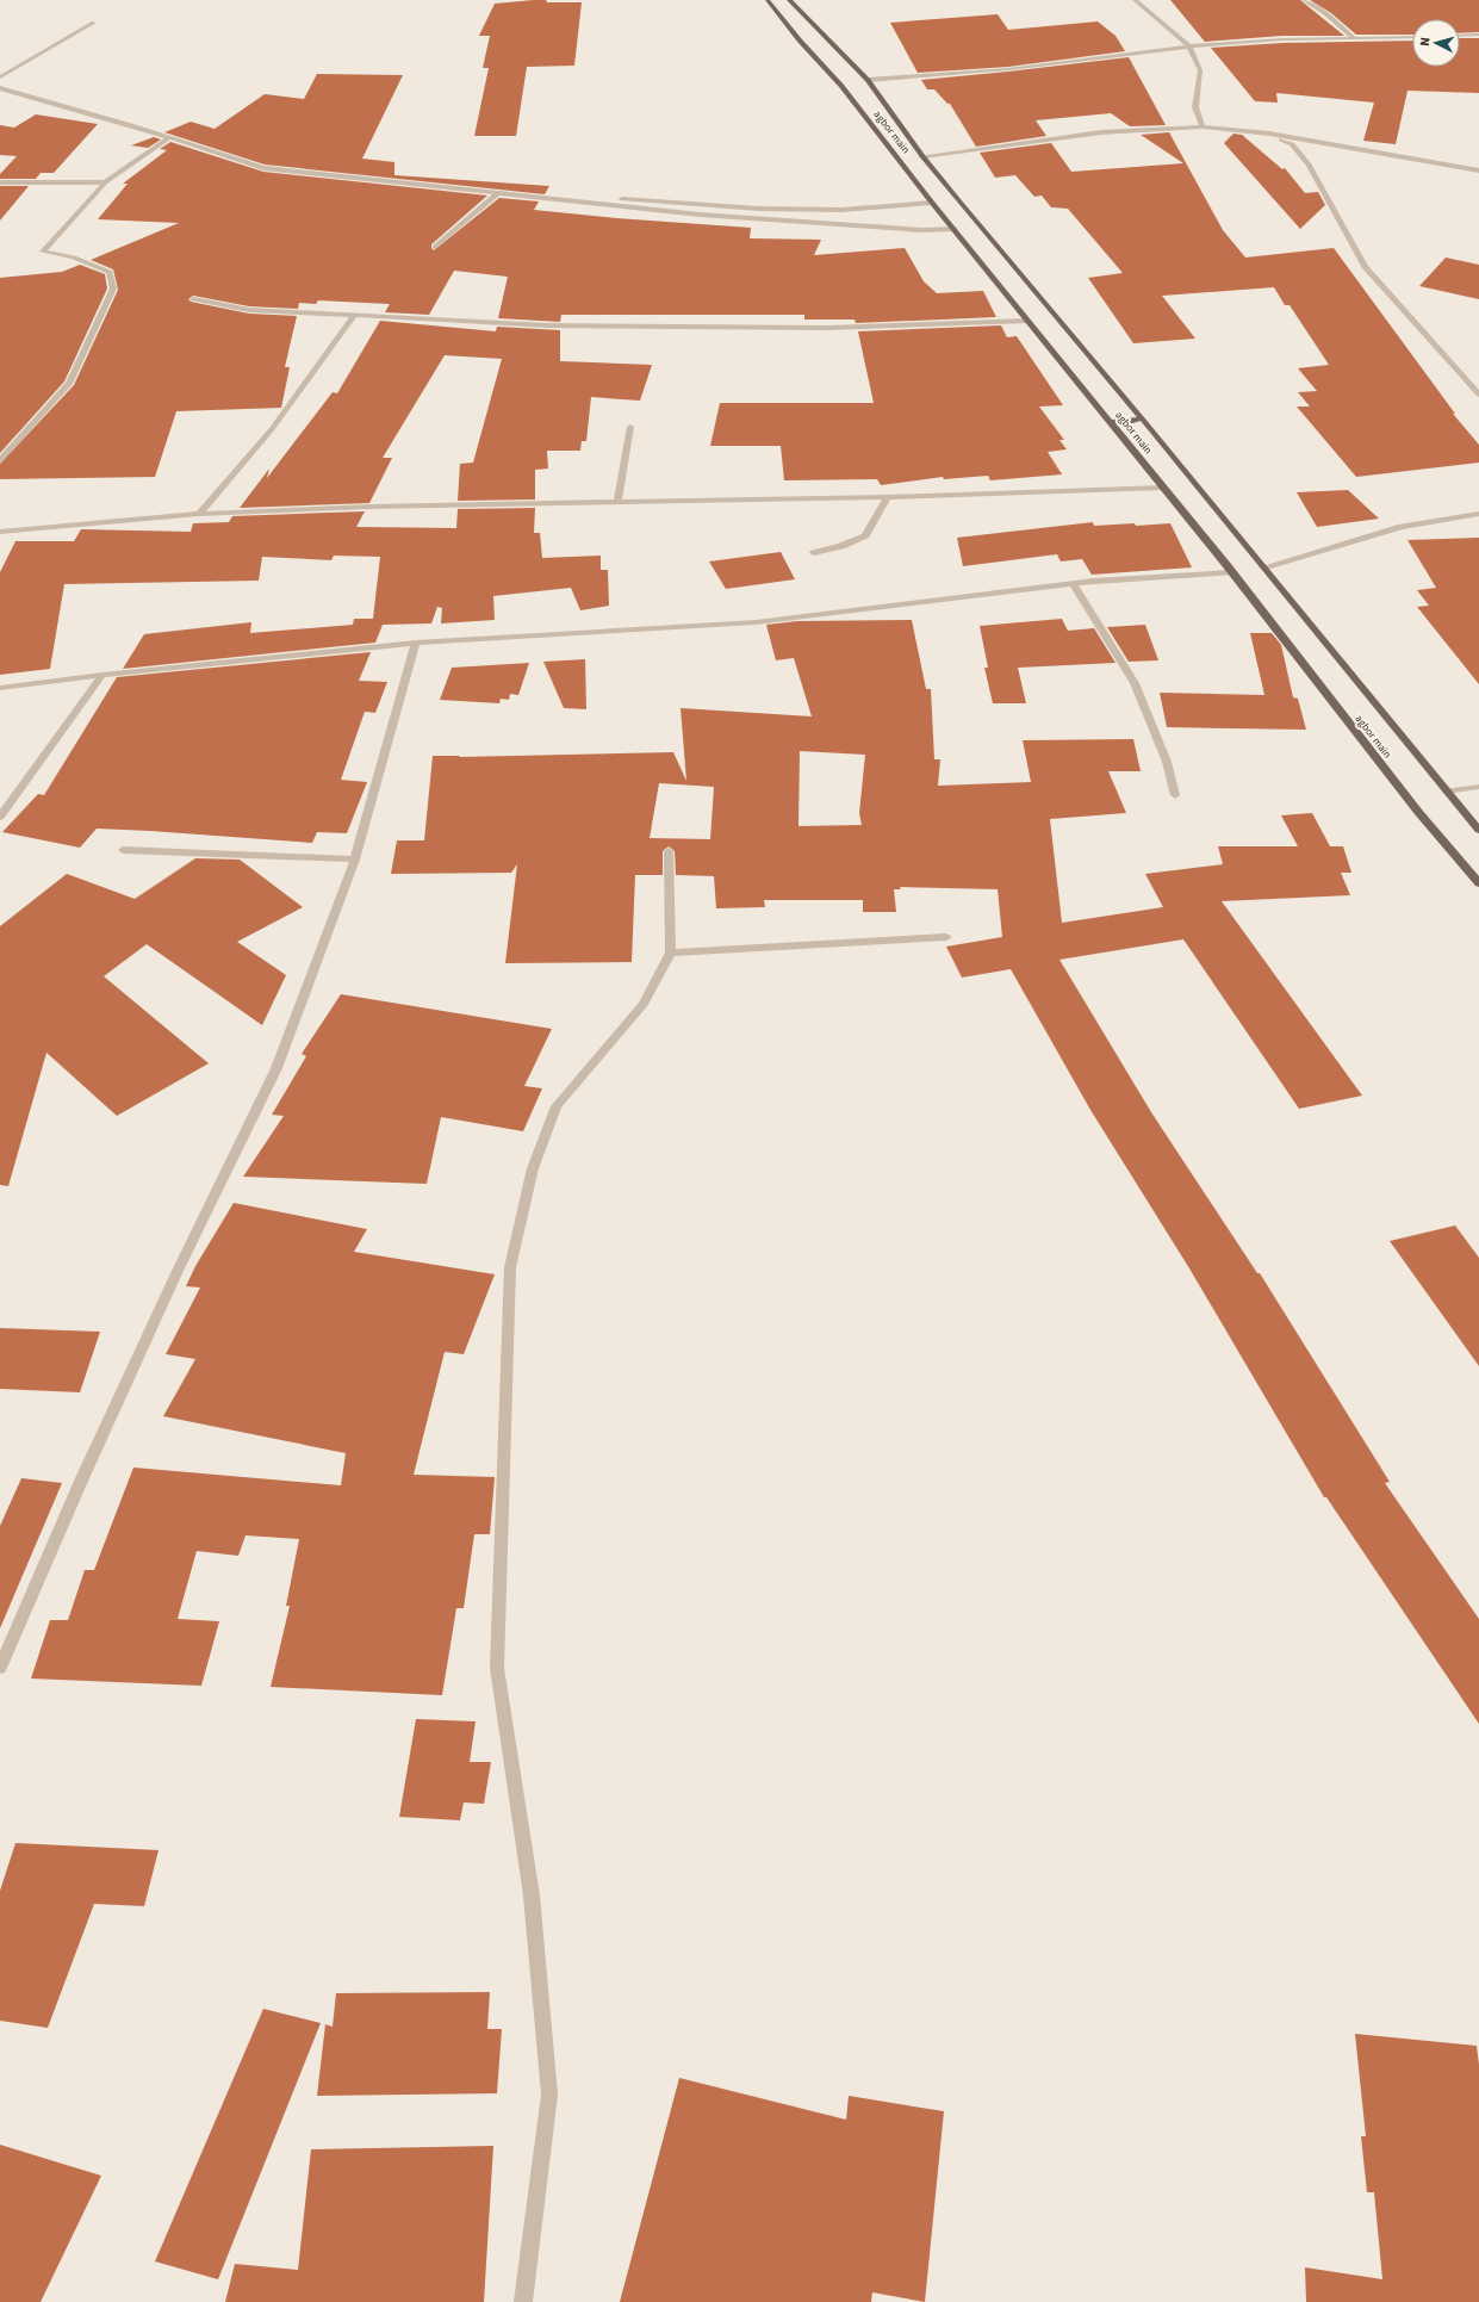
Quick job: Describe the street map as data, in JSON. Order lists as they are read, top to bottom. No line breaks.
{"streets":{"main road":["agbor main"]},"north":"left"}
